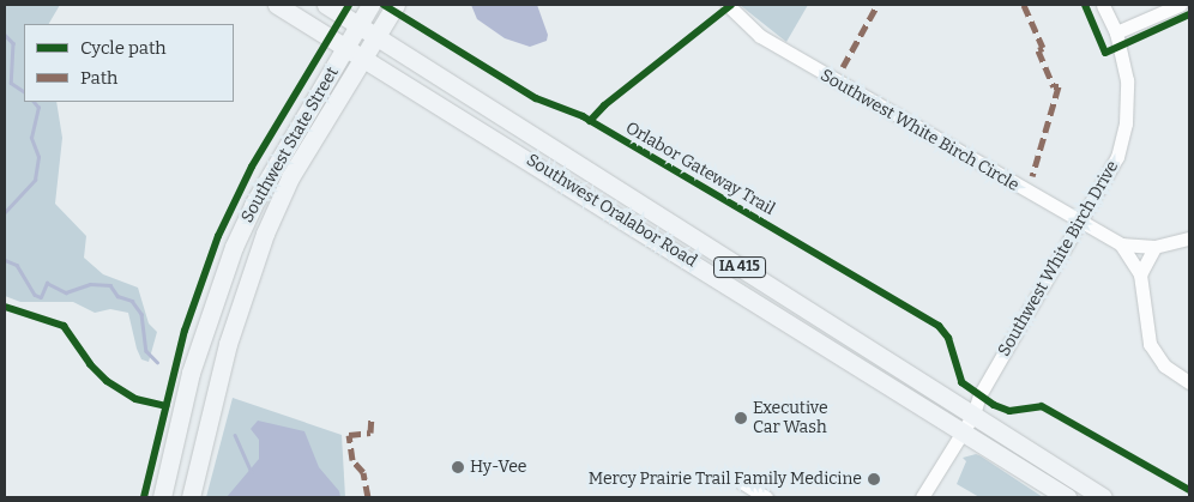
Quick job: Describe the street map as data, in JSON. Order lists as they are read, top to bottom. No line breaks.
{"streets":{"main road":["Southwest State Street","Southwest Oralabor Road","IA 415"],"street":["Southwest White Birch Circle","Southwest White Birch Drive"],"cycle path":["Orlabor Gateway Trail"]},"crossings":[["Southwest White Birch Circle","Southwest White Birch Drive"],["Southwest State Street","Southwest Oralabor Road"],["Southwest Oralabor Road","Southwest White Birch Drive"]],"places":["Executive Car Wash","Hy-Vee","Mercy Prairie Trail Family Medicine"],"legend":["Cycle path","Path"]}
